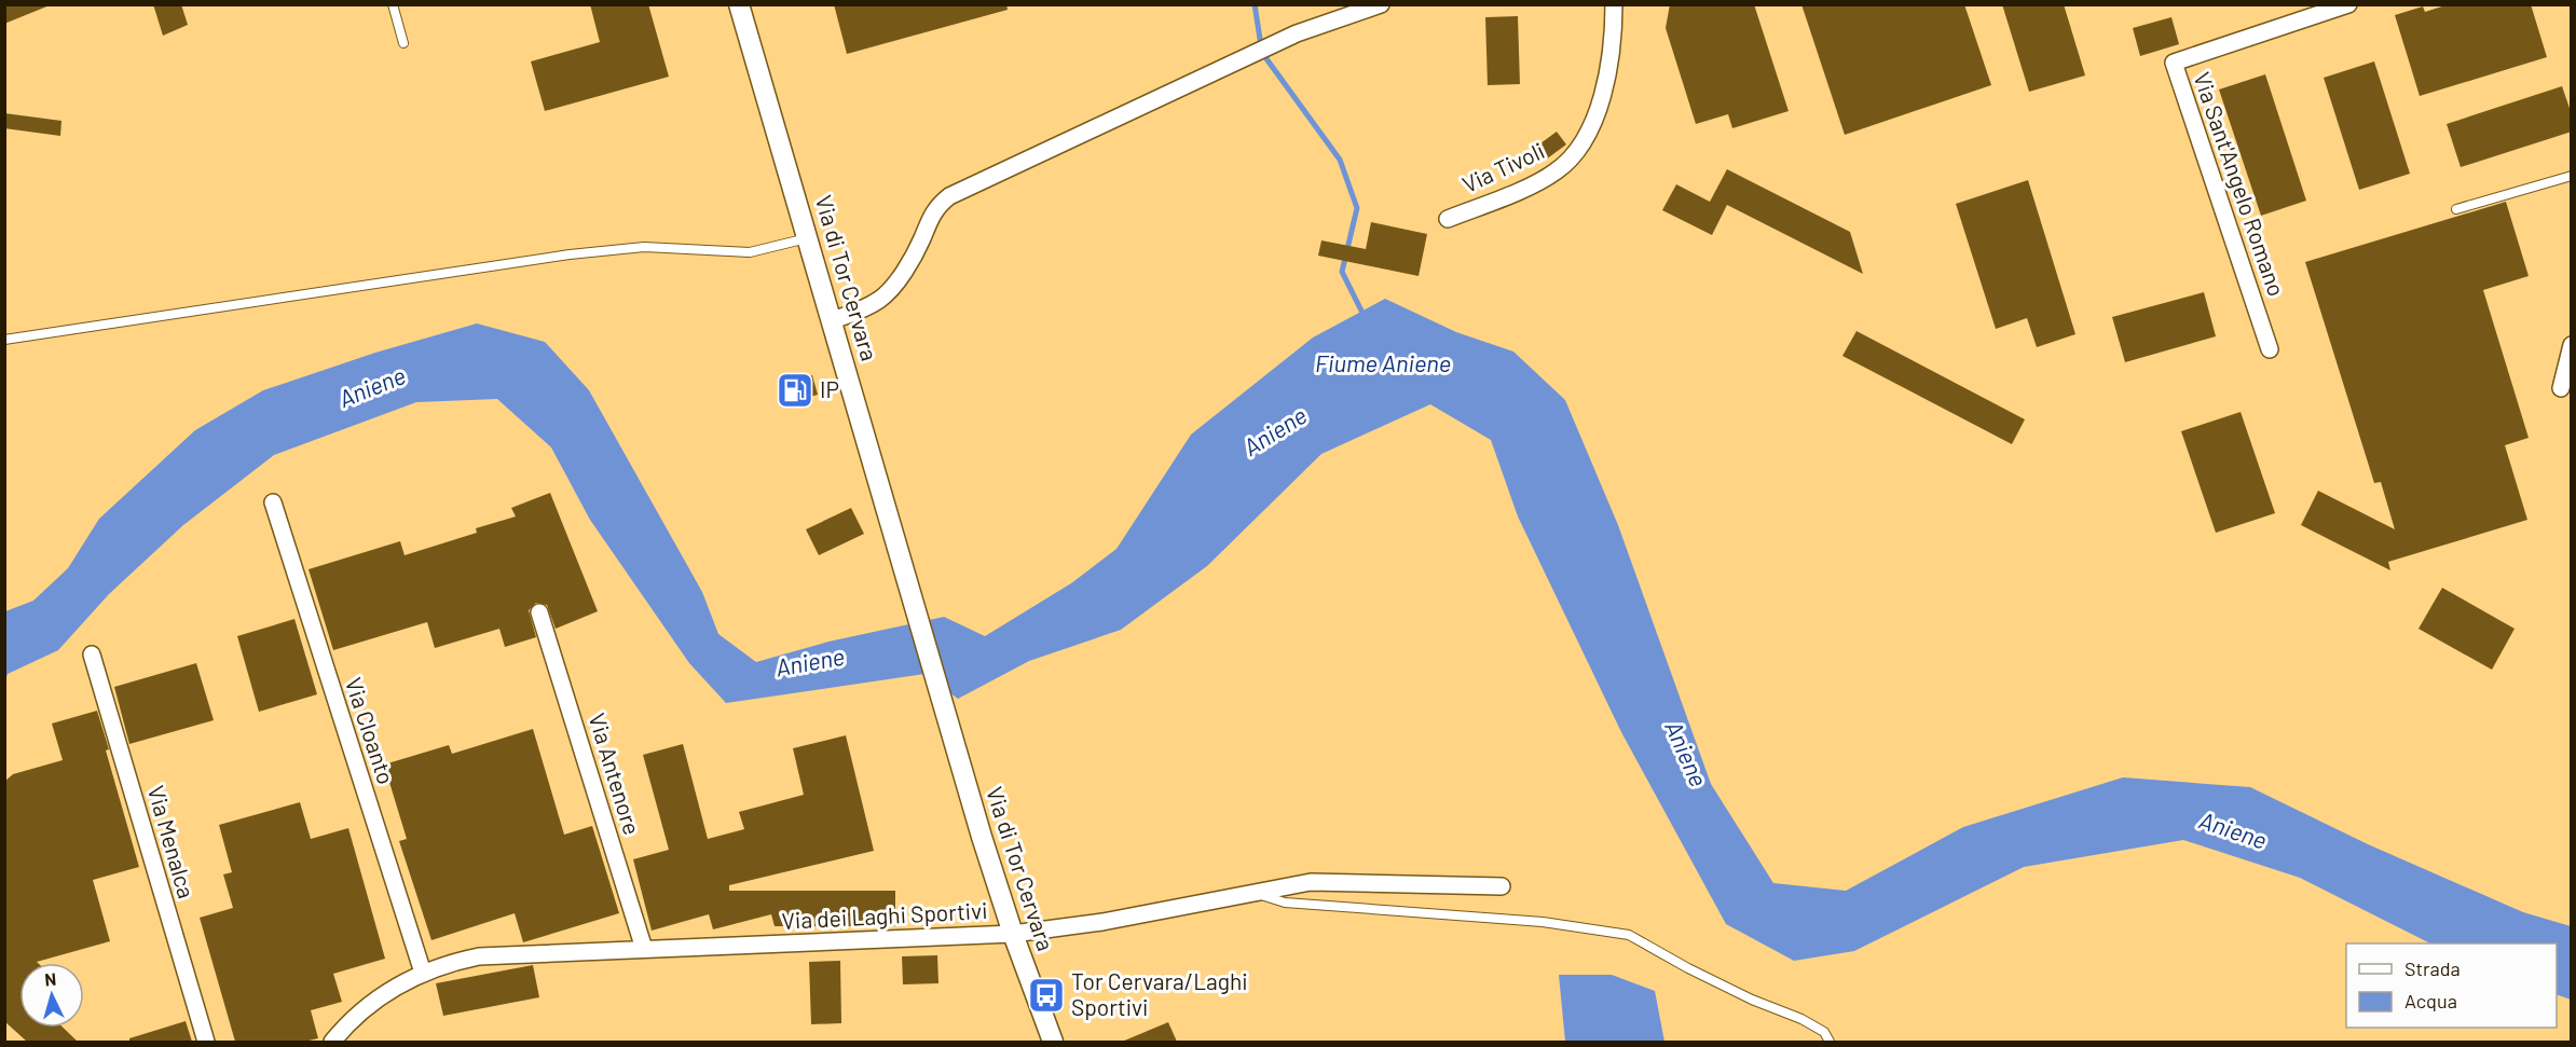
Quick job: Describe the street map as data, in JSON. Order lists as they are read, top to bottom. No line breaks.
{"streets":{"street":["Via Tivoli","Via Sant'Angelo Romano","Via di Tor Cervara","Via Cloanto","Via Antenore","Via Menalca","Via dei Laghi Sportivi"]},"crossings":[["Via di Tor Cervara","Via dei Laghi Sportivi"],["Via Cloanto","Via dei Laghi Sportivi"],["Via Antenore","Via dei Laghi Sportivi"]],"water":["Fiume Aniene","Aniene"],"places":{"fuel station":["IP"],"bus stop":["Tor Cervara/Laghi Sportivi"]},"legend":["Strada","Acqua"],"north":"top"}
